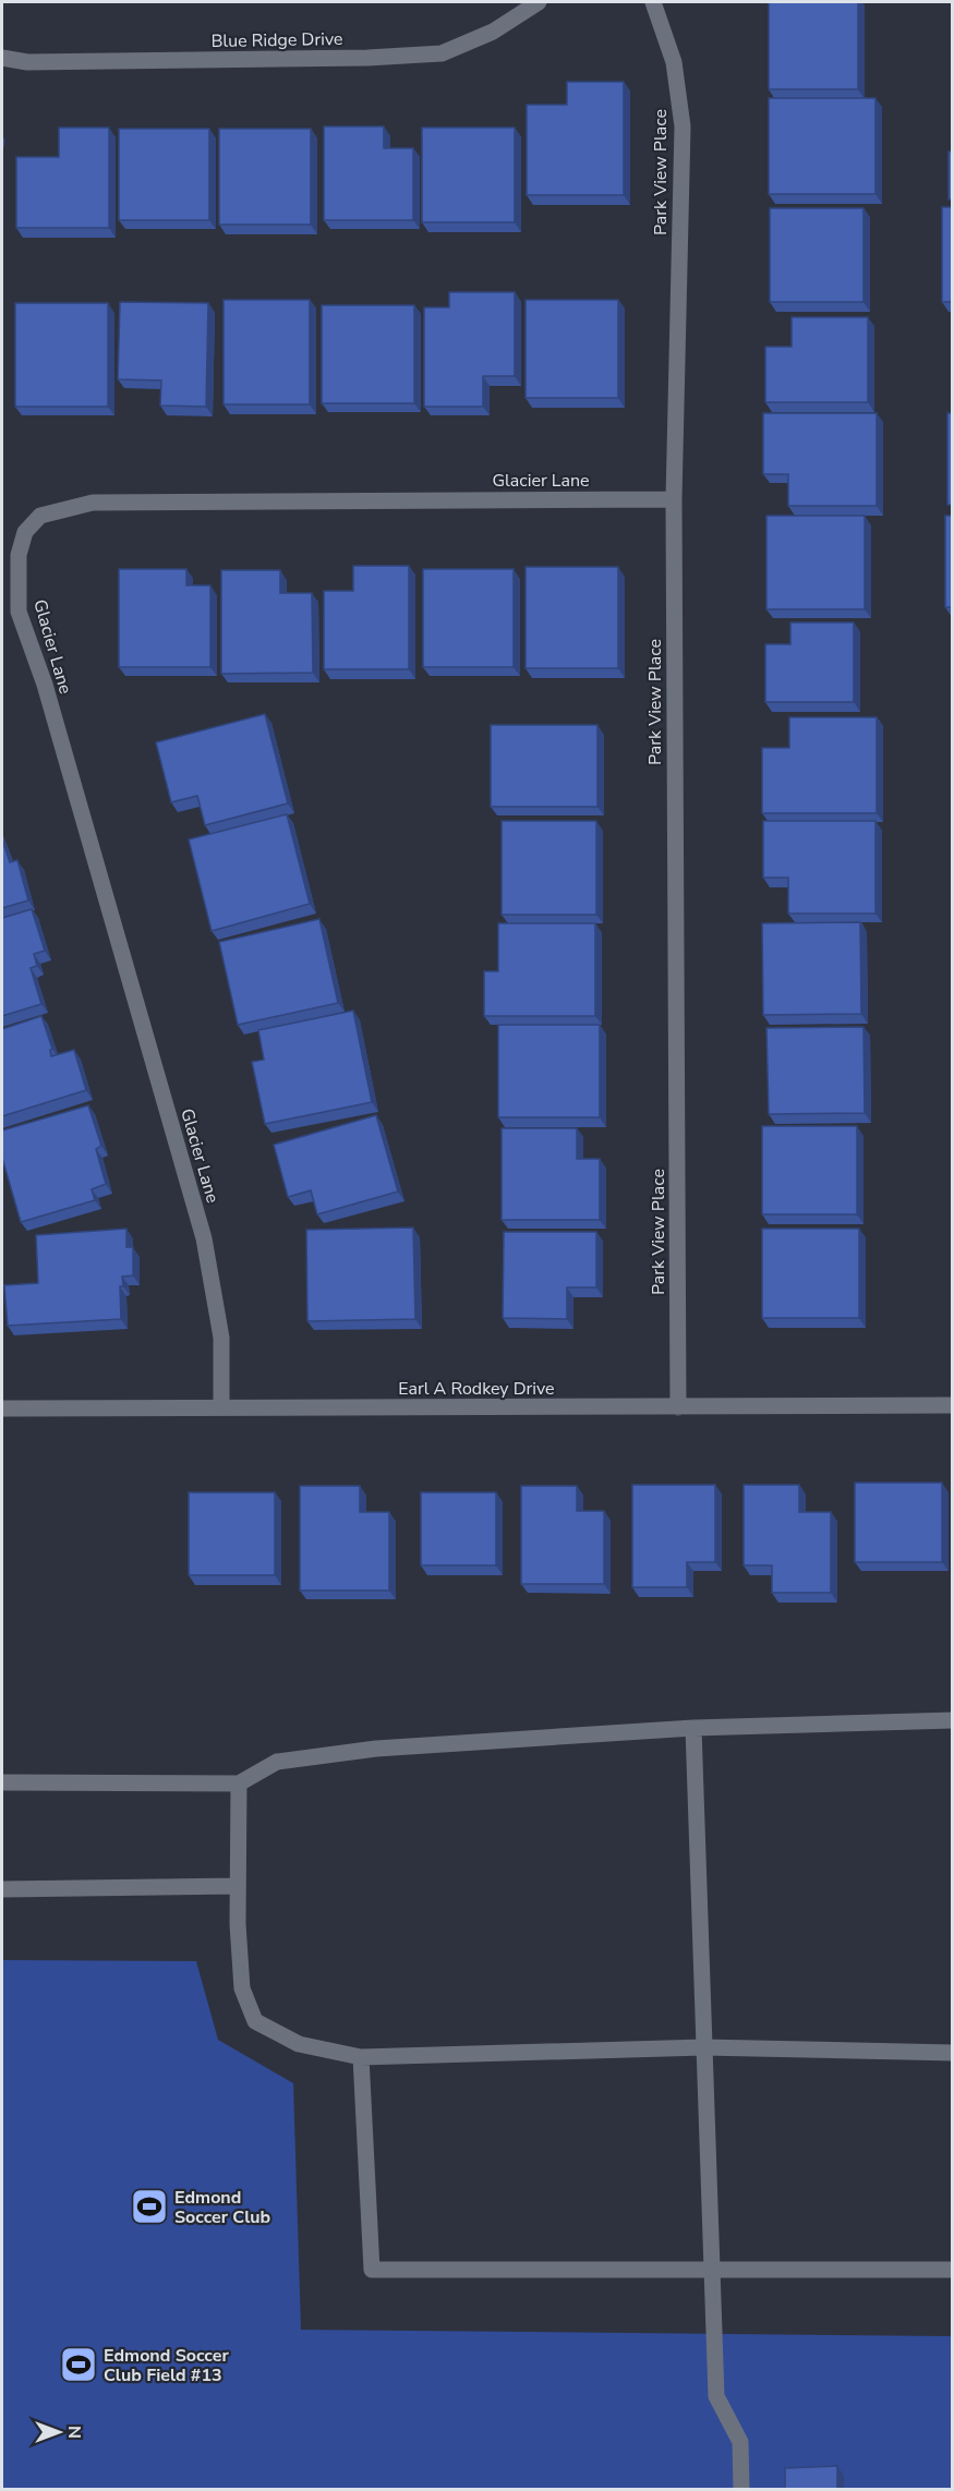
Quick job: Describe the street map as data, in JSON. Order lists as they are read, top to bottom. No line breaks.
{"streets":{"street":["Blue Ridge Drive","Park View Place","Glacier Lane","Earl A Rodkey Drive"]},"crossings":[["Park View Place","Glacier Lane"],["Park View Place","Earl A Rodkey Drive"],["Glacier Lane","Earl A Rodkey Drive"]],"places":{"sports":["Edmond Soccer Club","Edmond Soccer Club Field #13"]},"north":"right"}
